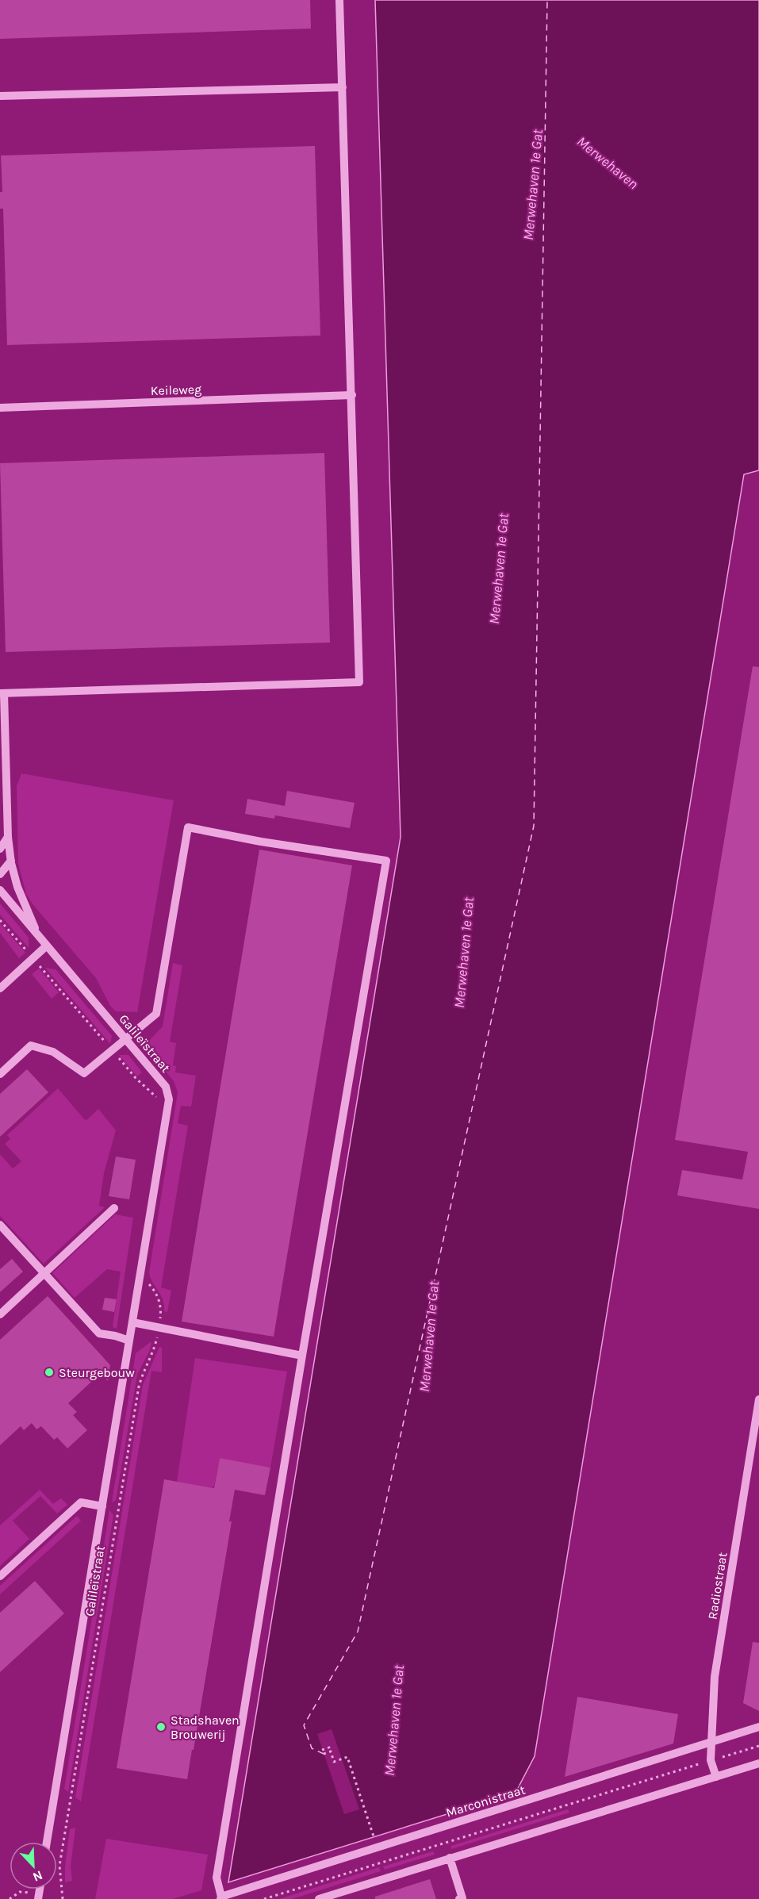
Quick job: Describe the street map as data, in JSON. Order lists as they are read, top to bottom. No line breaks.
{"streets":{"street":["Keileweg","Galileïstraat","Radiostraat","Marconistraat"]},"crossings":[["Radiostraat","Marconistraat"]],"water":["Merwehaven","Merwehaven 1e Gat"],"places":["Steurgebouw","Stadshaven Brouwerij"],"north":"bottom right"}
